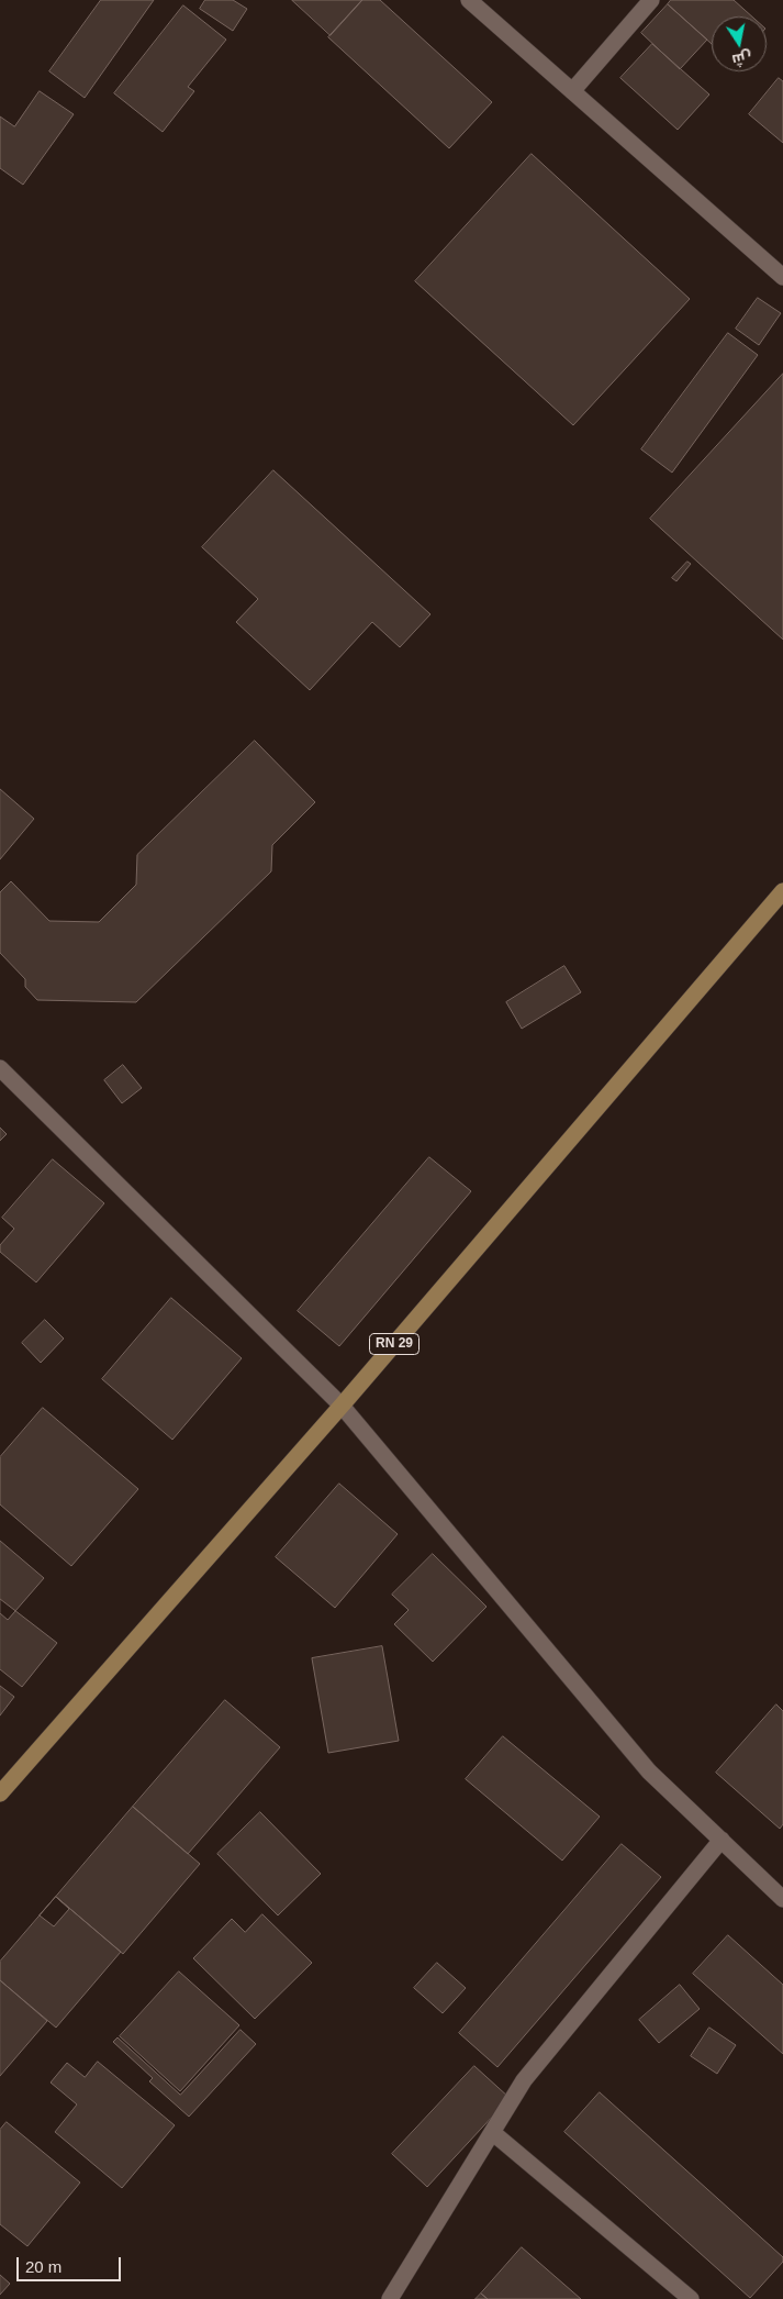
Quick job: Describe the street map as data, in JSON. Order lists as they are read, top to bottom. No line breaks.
{"streets":{"main road":["RN 29"]},"scale_bar":"20 m","north":"bottom"}
